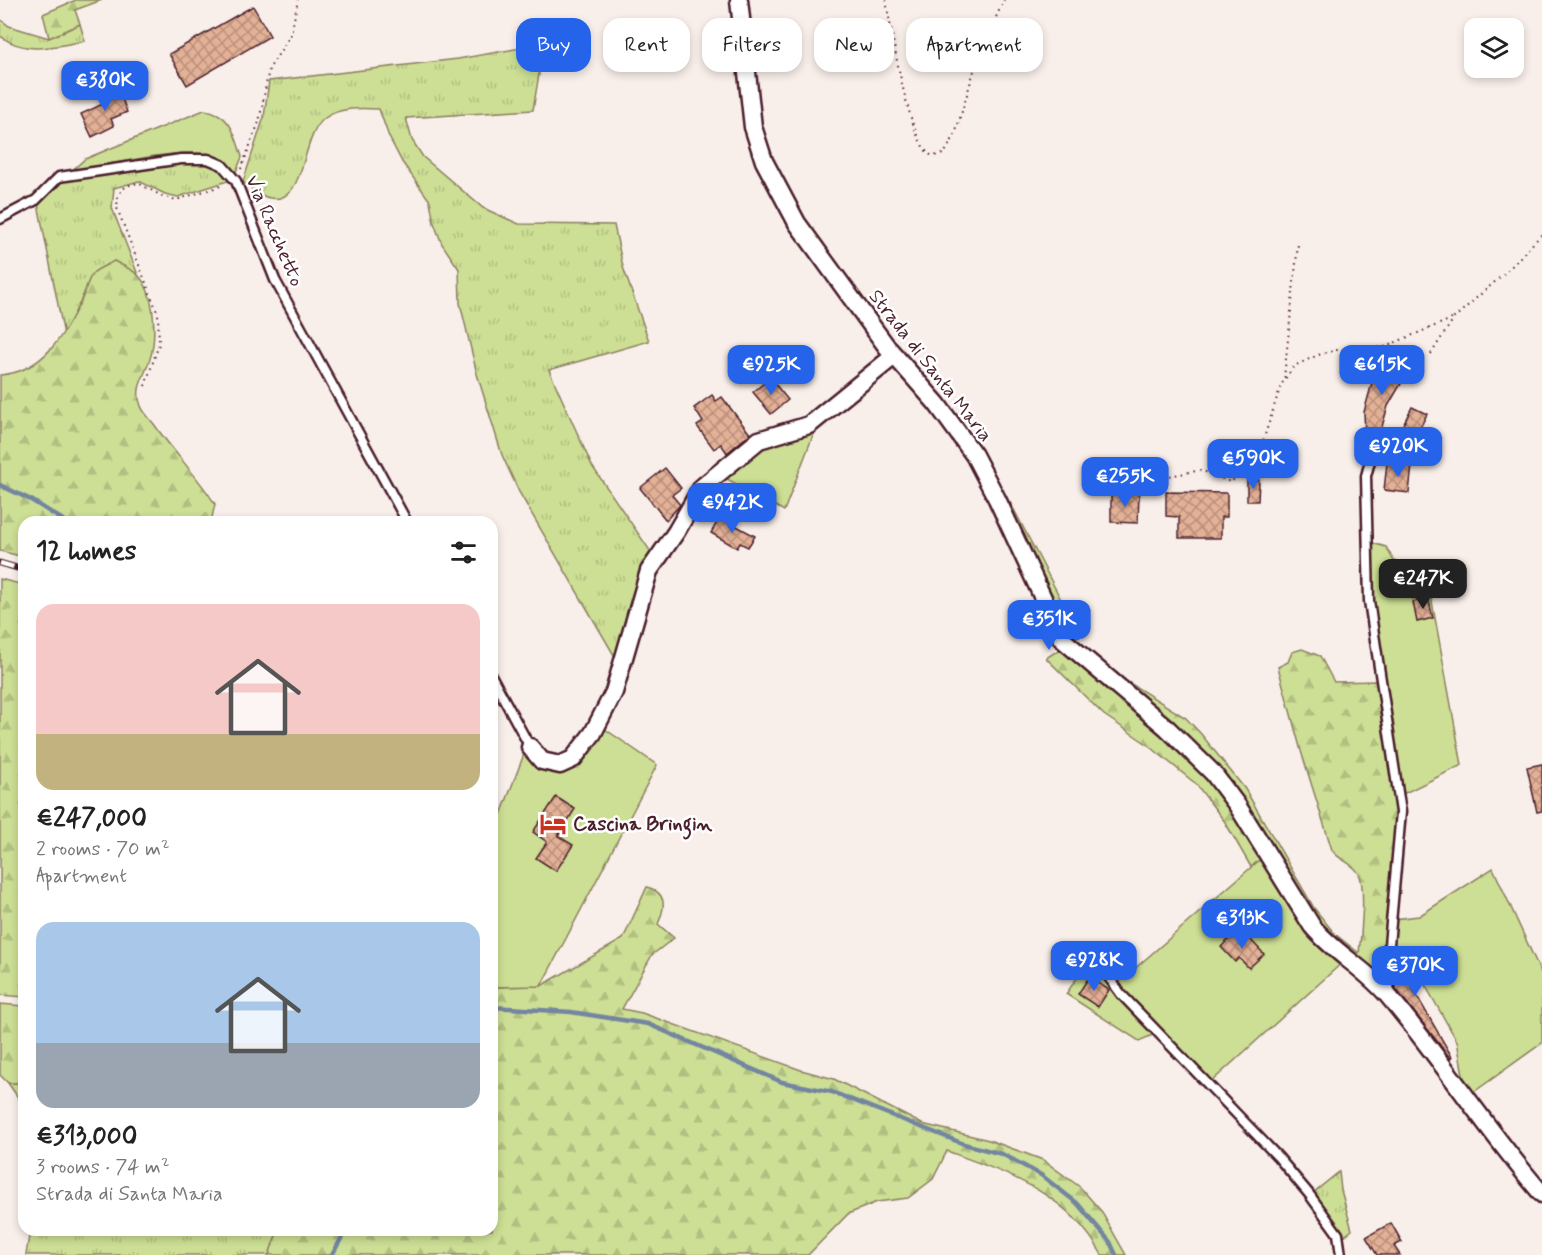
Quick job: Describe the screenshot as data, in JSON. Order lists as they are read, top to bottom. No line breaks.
{"streets":{"street":["Strada di Santa Maria"],"lane":["Via Racchetto"]},"places":{"hotel":["Cascina Bringin"]},"page":{"chip":["Buy","Rent","Filters","New","Apartment"],"price":["€380K","€925K","€615K","€920K","€590K","€255K","€942K","€247K","€351K","€313K","€928K","€370K"],"heading":"12 homes","list":[{"name":"€247,000","note":"2 rooms · 70 m² · Apartment"},{"name":"€313,000","note":"3 rooms · 74 m² · Strada di Santa Maria"}]}}
